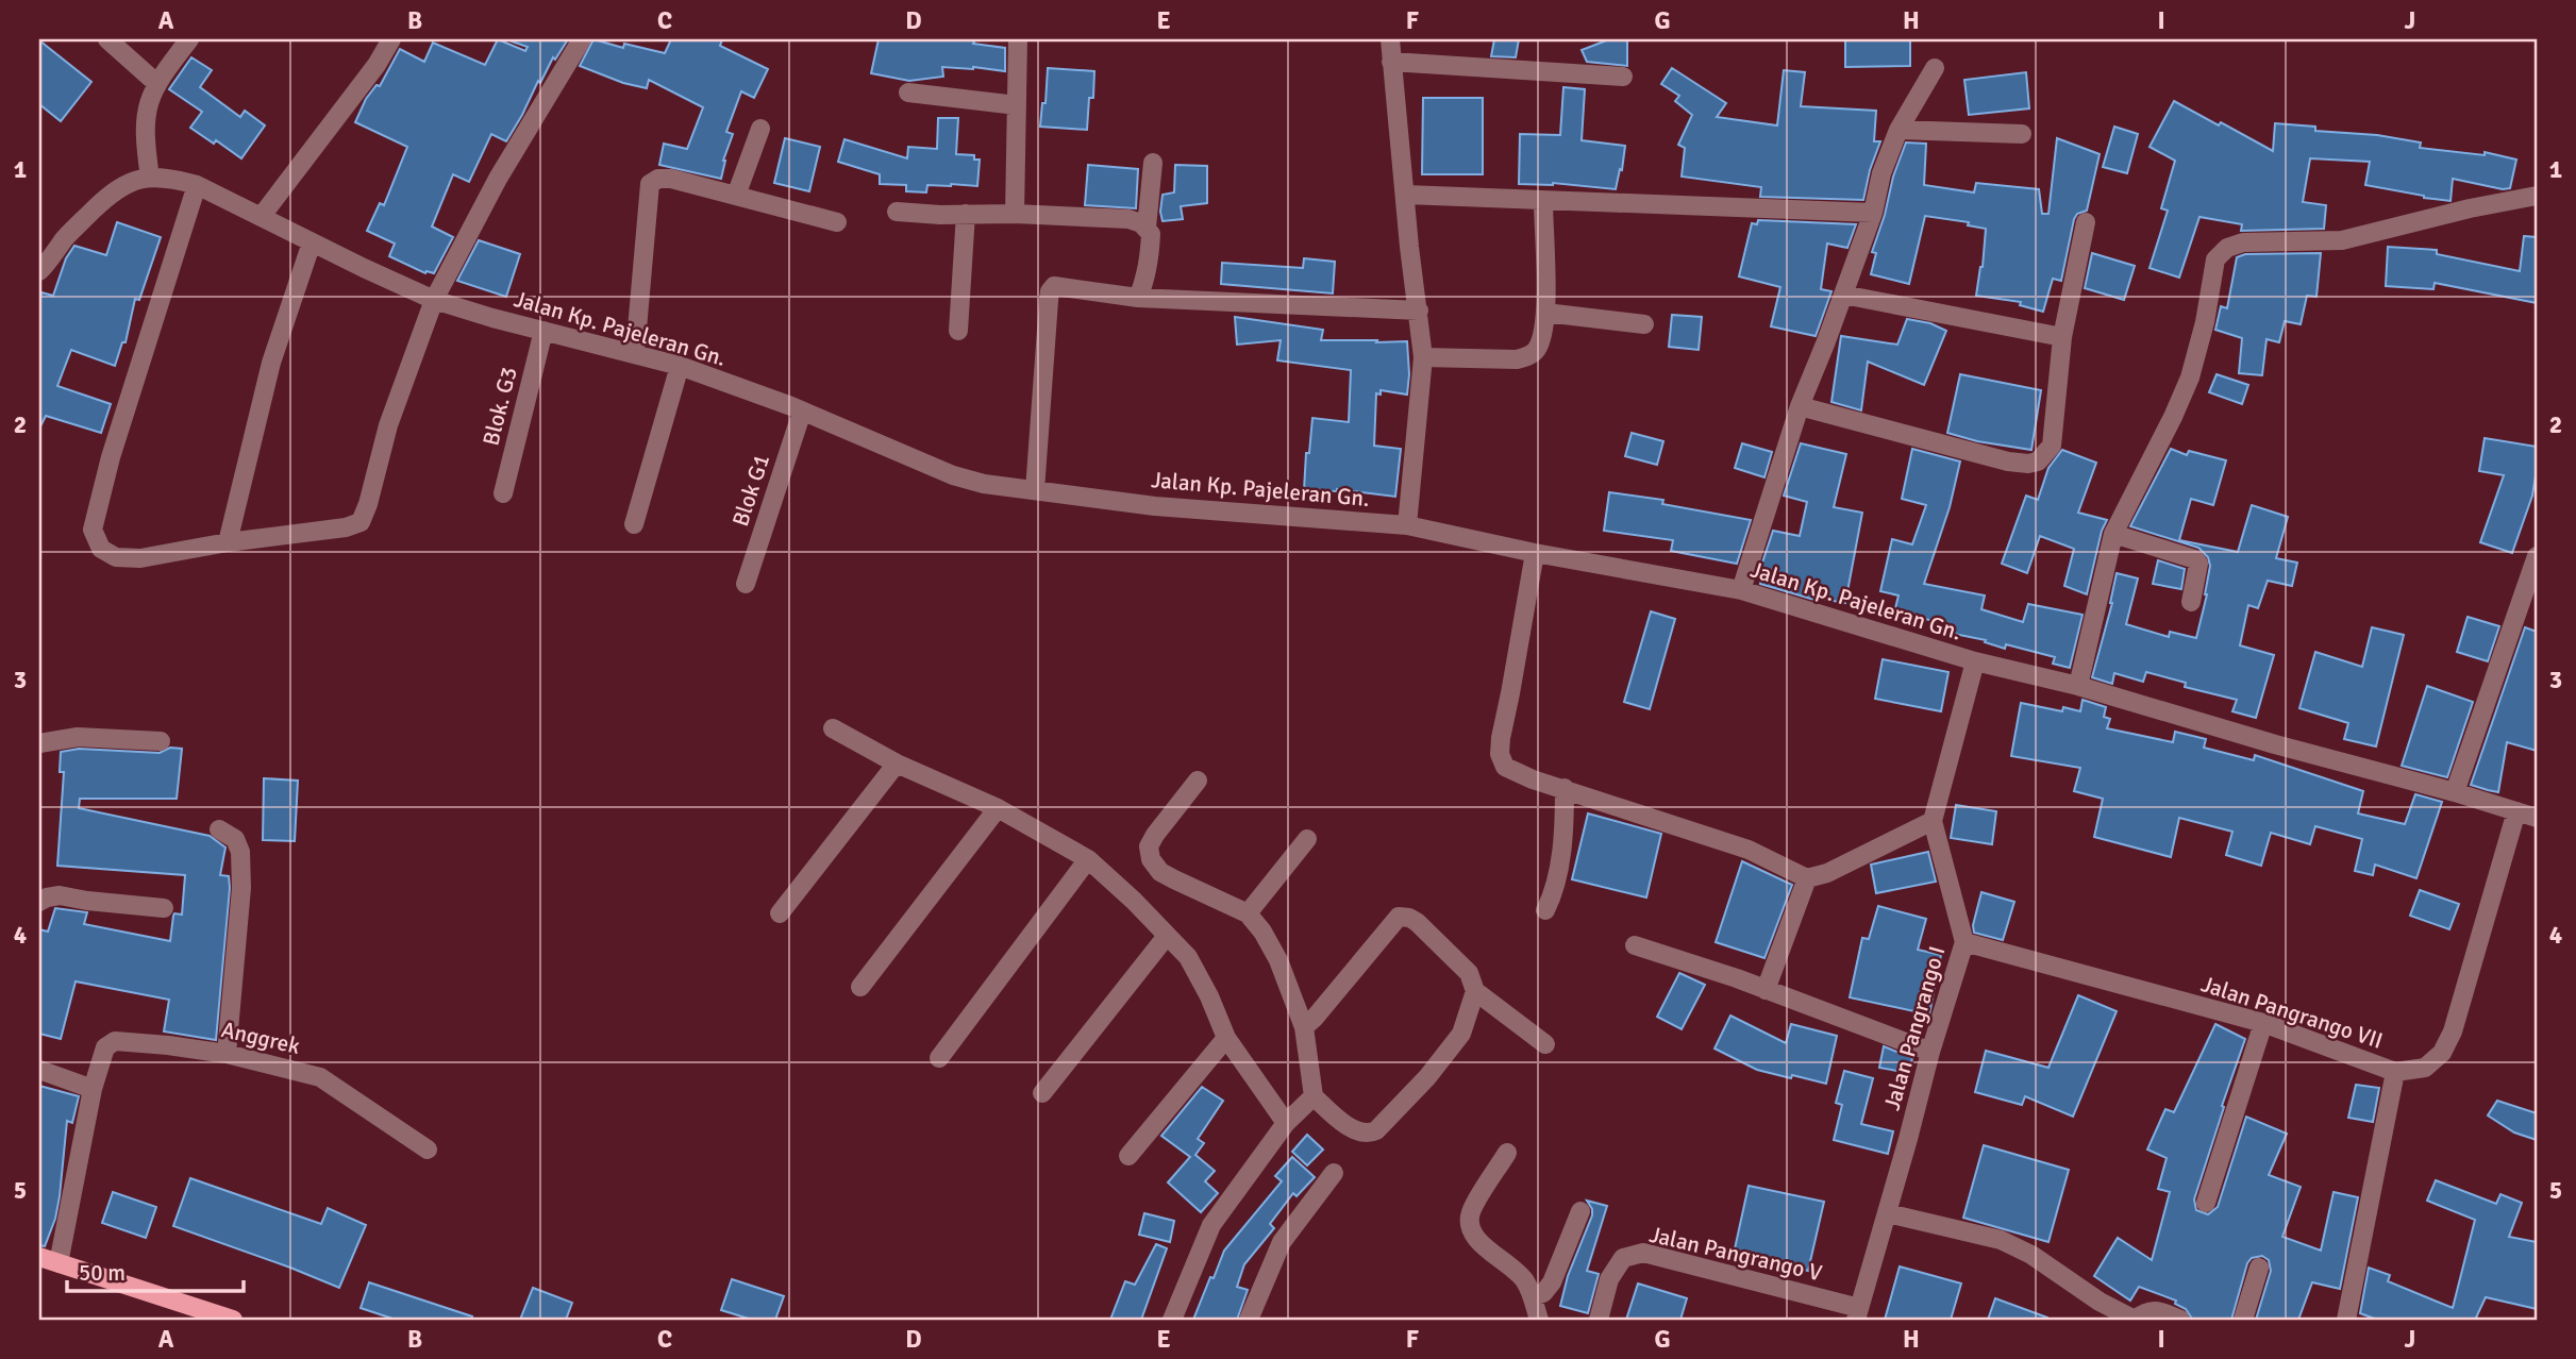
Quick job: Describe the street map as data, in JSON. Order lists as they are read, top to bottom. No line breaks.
{"streets":{"street":["Jalan Kp. Pajeleran Gn.","Blok. G3","Blok G1","Jalan Pangrango VII","Jalan Pangrango I","Anggrek","Jalan Pangrango V"]},"crossings":[["Jalan Kp. Pajeleran Gn.","Blok. G3"],["Jalan Kp. Pajeleran Gn.","Blok G1"],["Jalan Kp. Pajeleran Gn.","Jalan Pangrango VII"],["Jalan Kp. Pajeleran Gn.","Jalan Pangrango I"],["Jalan Pangrango VII","Jalan Pangrango I"],["Jalan Pangrango I","Jalan Pangrango V"]],"scale_bar":"50 m","grid":{"columns":["A","B","C","D","E","F","G","H","I","J"],"rows":["1","2","3","4","5"]}}
